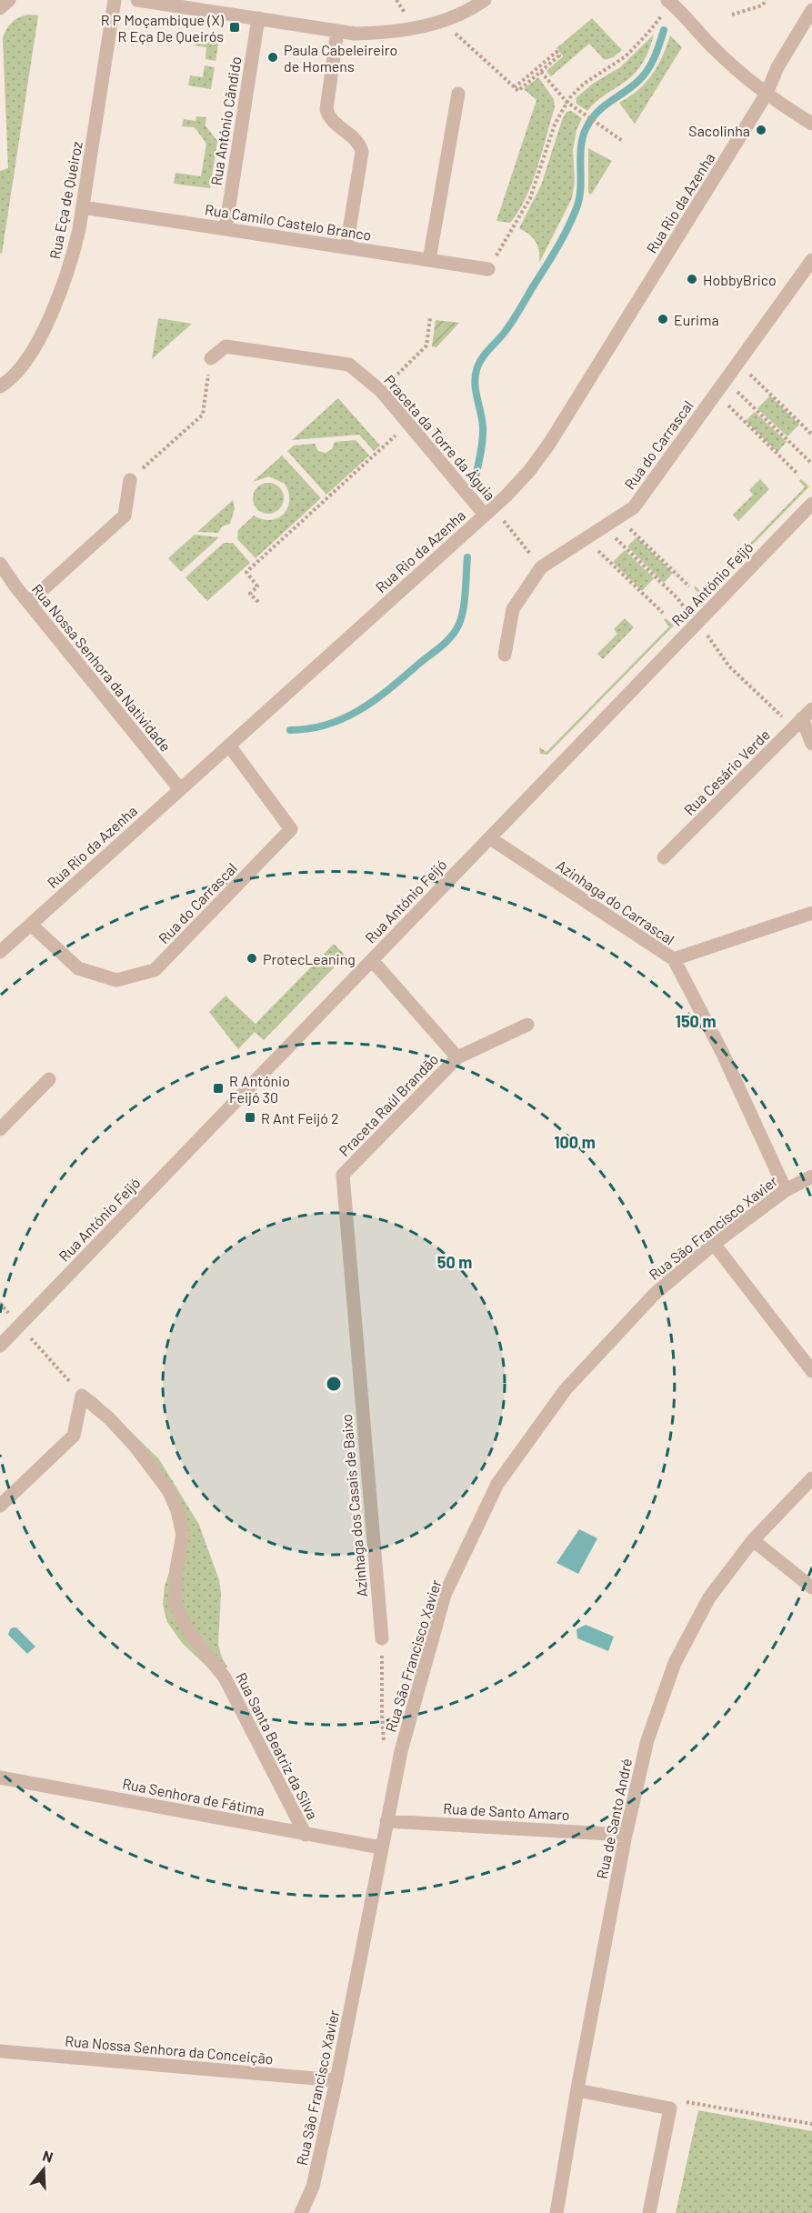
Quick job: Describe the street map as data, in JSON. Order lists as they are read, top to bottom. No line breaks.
{"streets":{"street":["Rua António Cândido","Rua Eça de Queiroz","Rua Rio da Azenha","Rua Camilo Castelo Branco","Praceta da Torre da Águia","Rua do Carrascal","Rua António Feijó","Rua Nossa Senhora da Natividade","Rua Cesário Verde","Azinhaga do Carrascal","Praceta Raúl Brandão","Rua São Francisco Xavier","Azinhaga dos Casais de Baixo","Rua Santa Beatriz da Silva","Rua Senhora de Fátima","Rua de Santo Amaro","Rua de Santo André","Rua Nossa Senhora da Conceição"]},"crossings":[["Rua António Cândido","Rua Camilo Castelo Branco"],["Rua Eça de Queiroz","Rua Camilo Castelo Branco"],["Rua Rio da Azenha","Praceta da Torre da Águia"],["Rua Rio da Azenha","Rua do Carrascal"],["Rua Rio da Azenha","Rua Nossa Senhora da Natividade"],["Rua António Feijó","Azinhaga do Carrascal"],["Rua António Feijó","Praceta Raúl Brandão"],["Azinhaga do Carrascal","Rua São Francisco Xavier"],["Praceta Raúl Brandão","Azinhaga dos Casais de Baixo"],["Rua São Francisco Xavier","Rua Senhora de Fátima"],["Rua São Francisco Xavier","Rua de Santo Amaro"],["Rua São Francisco Xavier","Rua Nossa Senhora da Conceição"],["Rua Santa Beatriz da Silva","Rua Senhora de Fátima"],["Rua de Santo Amaro","Rua de Santo André"]],"places":{"transit":["R P Moçambique (X) R Eça De Queirós","R António Feijó 30","R Ant Feijó 2"],"other":["Paula Cabeleireiro de Homens","Sacolinha","HobbyBrico","Eurima","ProtecLeaning"]},"north":"top","rings":["150 m","100 m","50 m"]}
